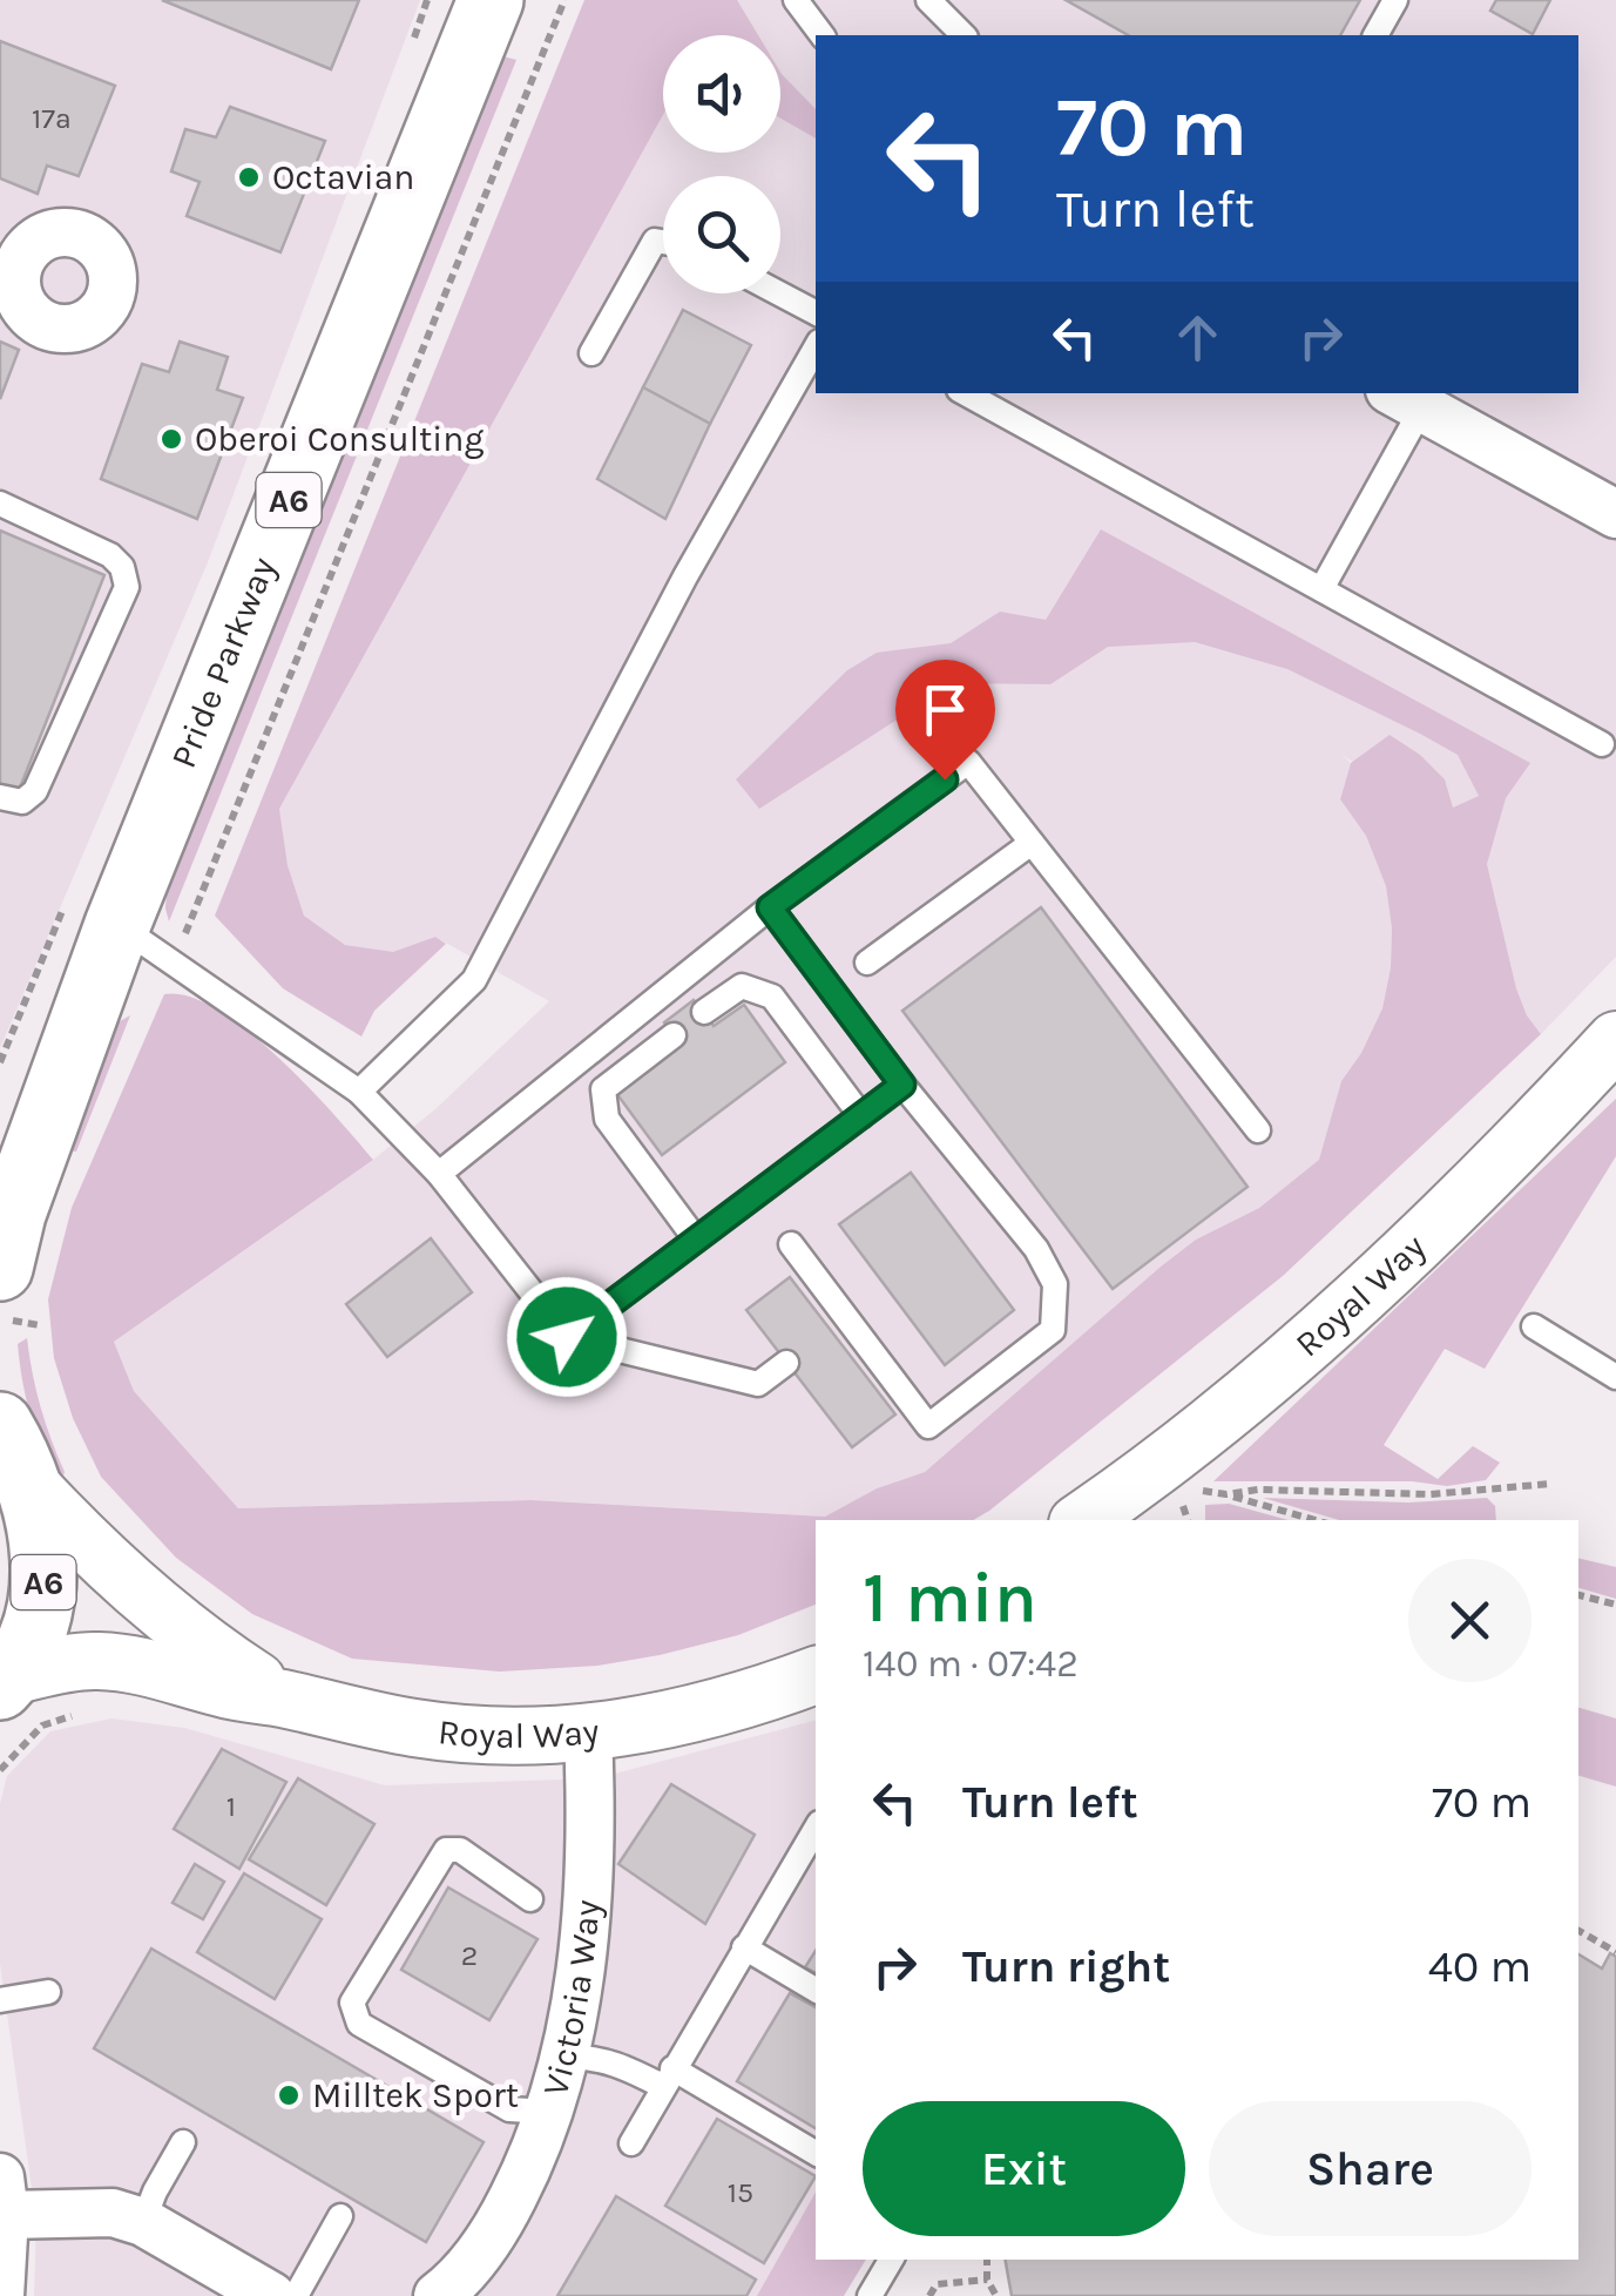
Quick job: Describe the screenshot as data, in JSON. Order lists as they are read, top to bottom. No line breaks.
{"streets":{"main road":["A6","Pride Parkway"],"street":["Royal Way","Victoria Way"]},"crossings":[["A6","Royal Way"],["Royal Way","Victoria Way"]],"places":["Octavian","Oberoi Consulting","Milltek Sport"],"house_numbers":["17a","1","2","15"],"page":{"turn":["70 m","Turn left"],"heading":["1 min","140 m · 07:42"],"list":[{"name":"Turn left","value":"70 m"},{"name":"Turn right","value":"40 m"}],"buttons":["Exit","Share"]}}
